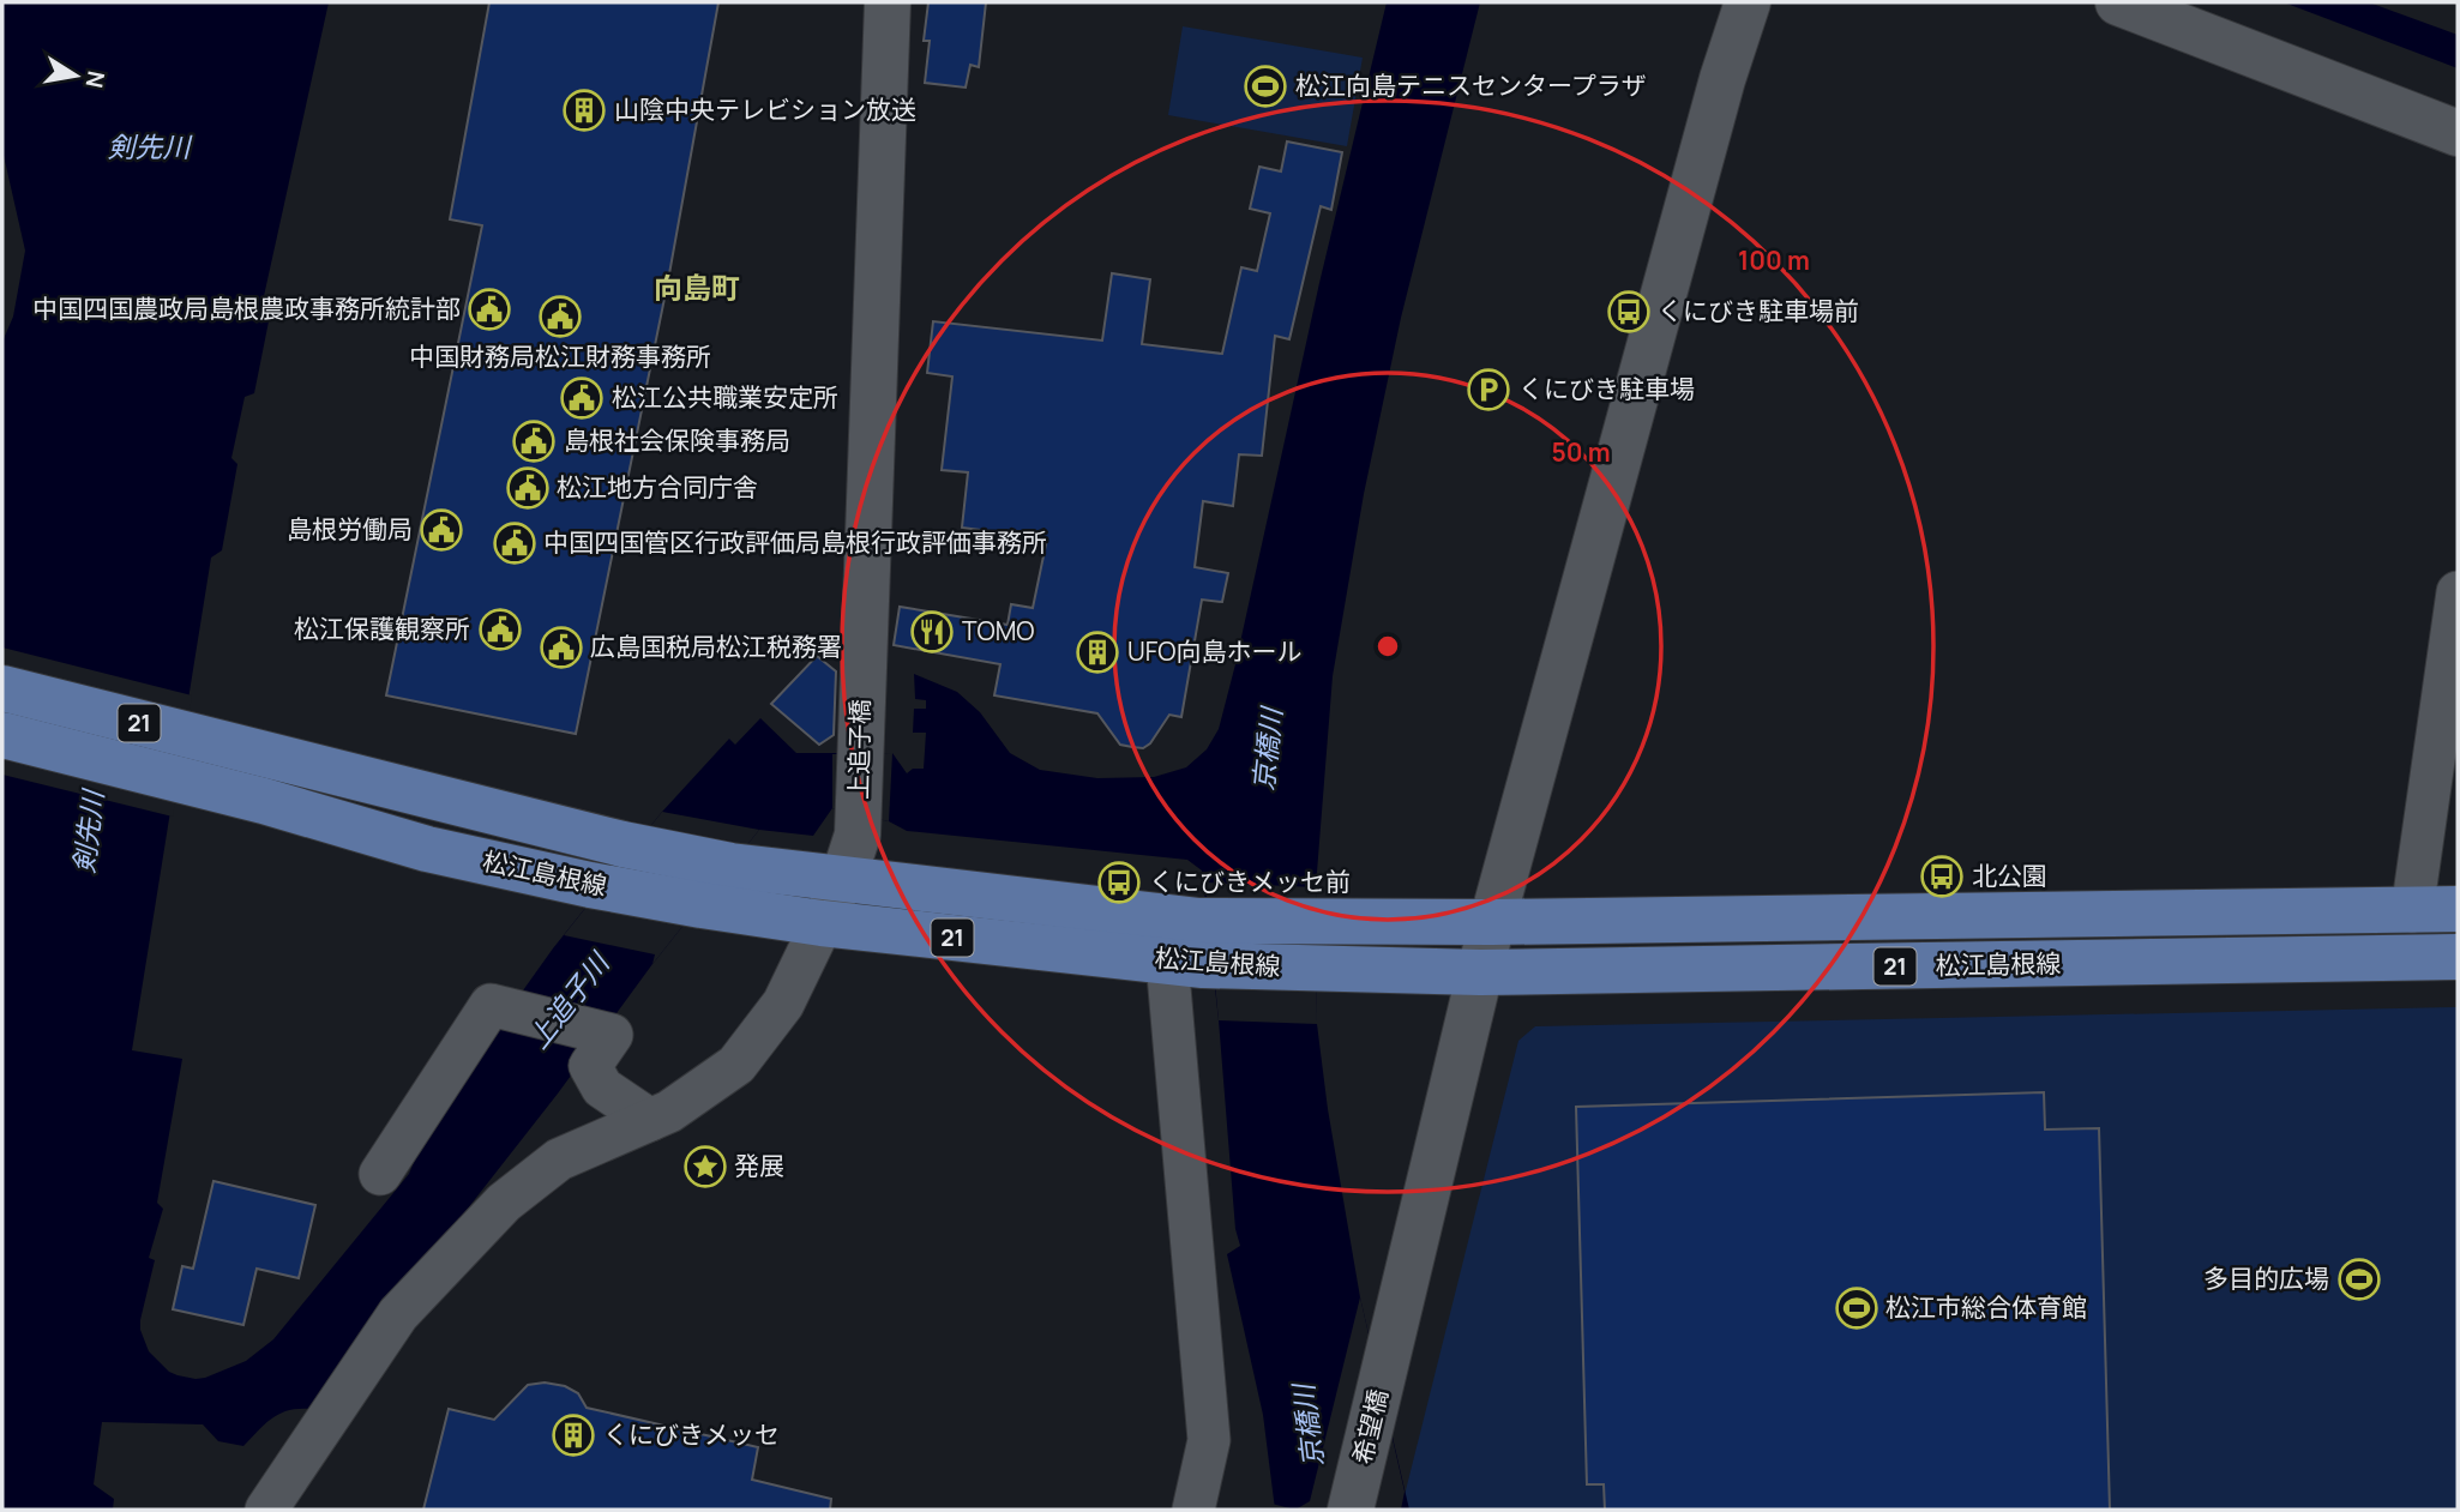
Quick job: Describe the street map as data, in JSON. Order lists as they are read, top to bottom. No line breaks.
{"streets":{"main road":["21","松江島根線"],"street":["上追子橋","希望橋"]},"crossings":[["上追子橋","松江島根線"],["松江島根線","希望橋"]],"districts":["向島町"],"water":["剣先川","京橋川","上追子川"],"places":{"sports":["松江向島テニスセンタープラザ","多目的広場","松江市総合体育館"],"building":["山陰中央テレビション放送","UFO向島ホール","くにびきメッセ"],"public building":["中国四国農政局島根農政事務所統計部","中国財務局松江財務事務所","松江公共職業安定所","島根社会保険事務局","松江地方合同庁舎","島根労働局","中国四国管区行政評価局島根行政評価事務所","松江保護観察所","広島国税局松江税務署"],"bus stop":["くにびき駐車場前","北公園","くにびきメッセ前"],"parking":["くにびき駐車場"],"restaurant":["TOMO"],"place":["発展"]},"north":"right","rings":["100 m","50 m"]}
